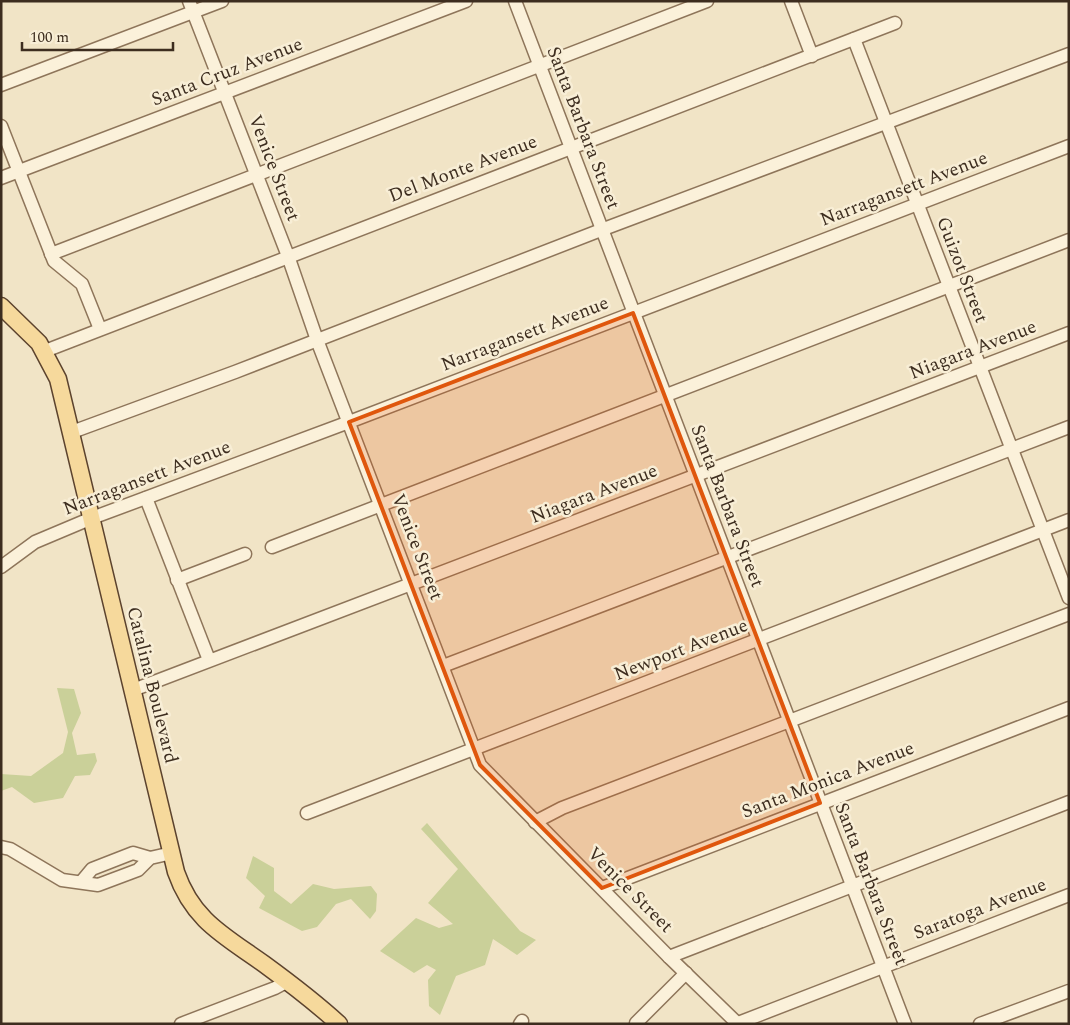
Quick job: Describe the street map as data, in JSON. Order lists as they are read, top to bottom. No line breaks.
{"streets":{"main road":["Catalina Boulevard"],"street":["Santa Cruz Avenue","Santa Barbara Street","Venice Street","Del Monte Avenue","Narragansett Avenue","Guizot Street","Niagara Avenue","Newport Avenue","Santa Monica Avenue","Saratoga Avenue"]},"crossings":[["Santa Cruz Avenue","Venice Street"],["Santa Barbara Street","Del Monte Avenue"],["Santa Barbara Street","Narragansett Avenue"],["Santa Barbara Street","Niagara Avenue"],["Santa Barbara Street","Newport Avenue"],["Santa Barbara Street","Santa Monica Avenue"],["Santa Barbara Street","Saratoga Avenue"],["Venice Street","Del Monte Avenue"],["Venice Street","Narragansett Avenue"],["Venice Street","Niagara Avenue"],["Venice Street","Newport Avenue"],["Venice Street","Santa Monica Avenue"],["Venice Street","Saratoga Avenue"],["Del Monte Avenue","Guizot Street"],["Del Monte Avenue","Catalina Boulevard"],["Narragansett Avenue","Guizot Street"],["Narragansett Avenue","Catalina Boulevard"],["Guizot Street","Niagara Avenue"],["Guizot Street","Newport Avenue"],["Niagara Avenue","Catalina Boulevard"]],"scale_bar":"100 m"}
